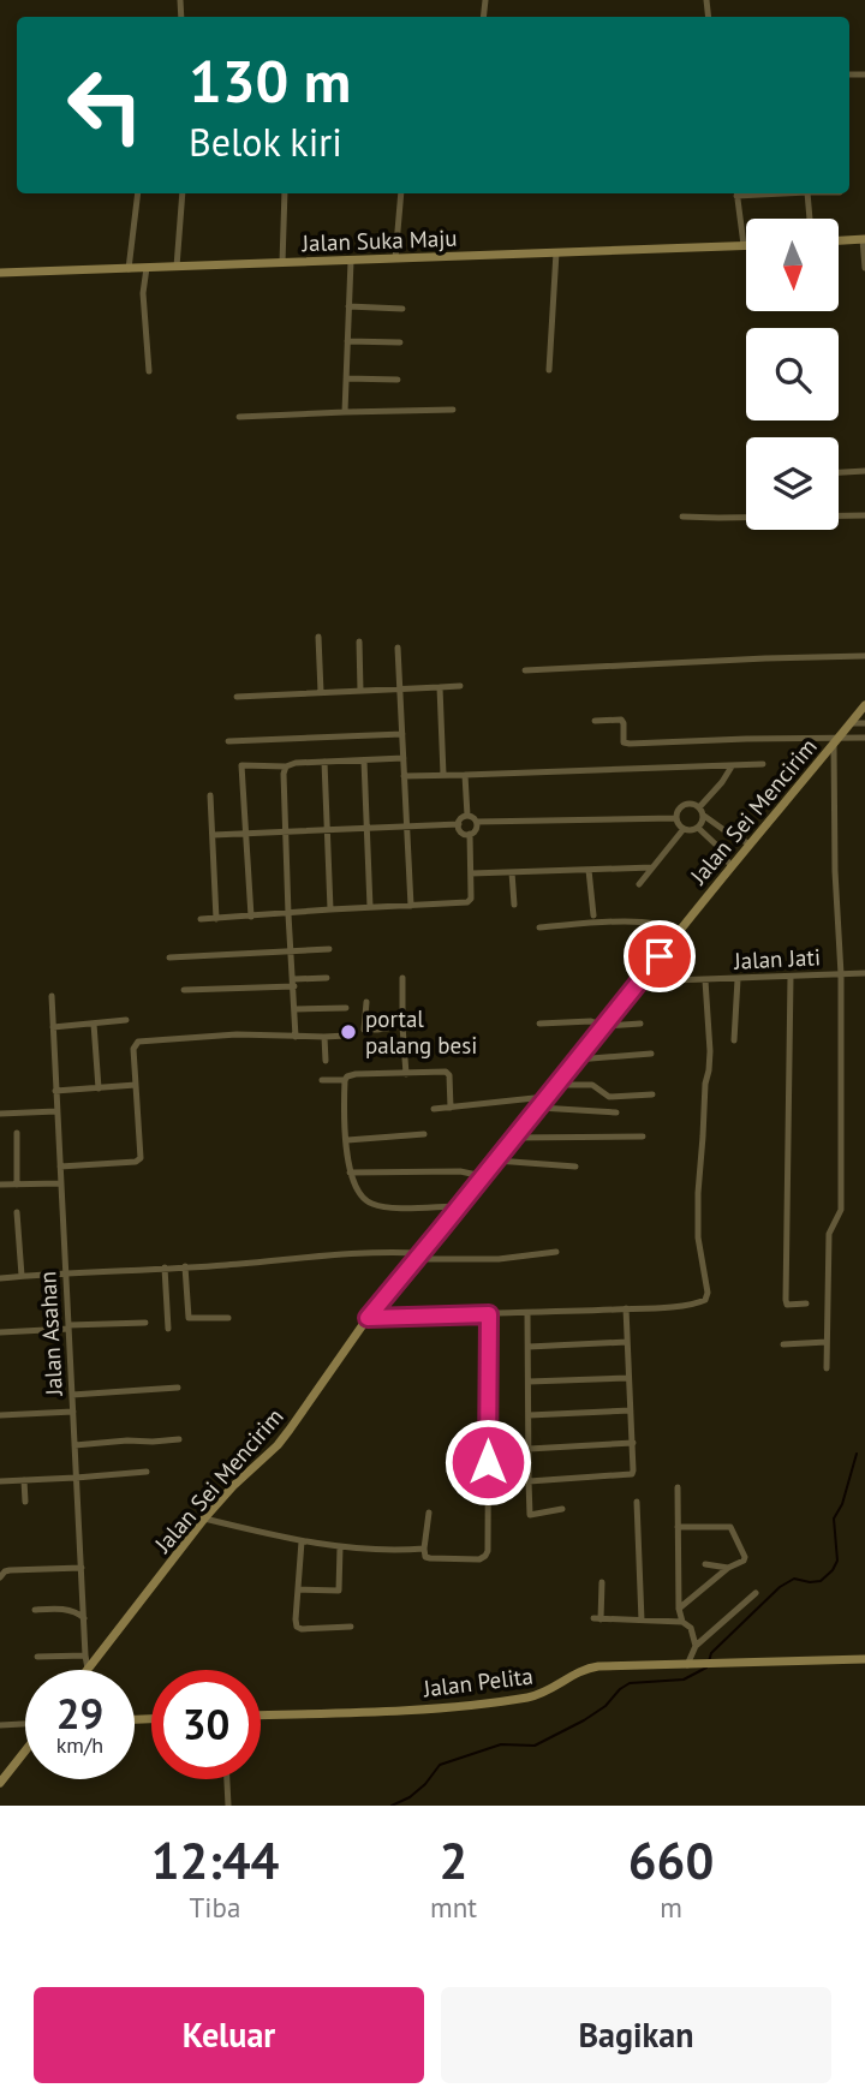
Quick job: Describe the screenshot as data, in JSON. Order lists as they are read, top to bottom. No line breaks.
{"streets":{"street":["Jalan Suka Maju","Jalan Sei Mencirim","Jalan Jati","Jalan Asahan","Jalan Pelita"]},"crossings":[["Jalan Sei Mencirim","Jalan Jati"],["Jalan Sei Mencirim","Jalan Asahan"]],"places":["portal palang besi"],"north":"bottom","page":{"turn":["130 m","Belok kiri"],"speed":"29 km/h","limit":"30","eta":["12:44","Tiba","2","mnt","660","m"],"buttons":["Keluar","Bagikan"]}}
